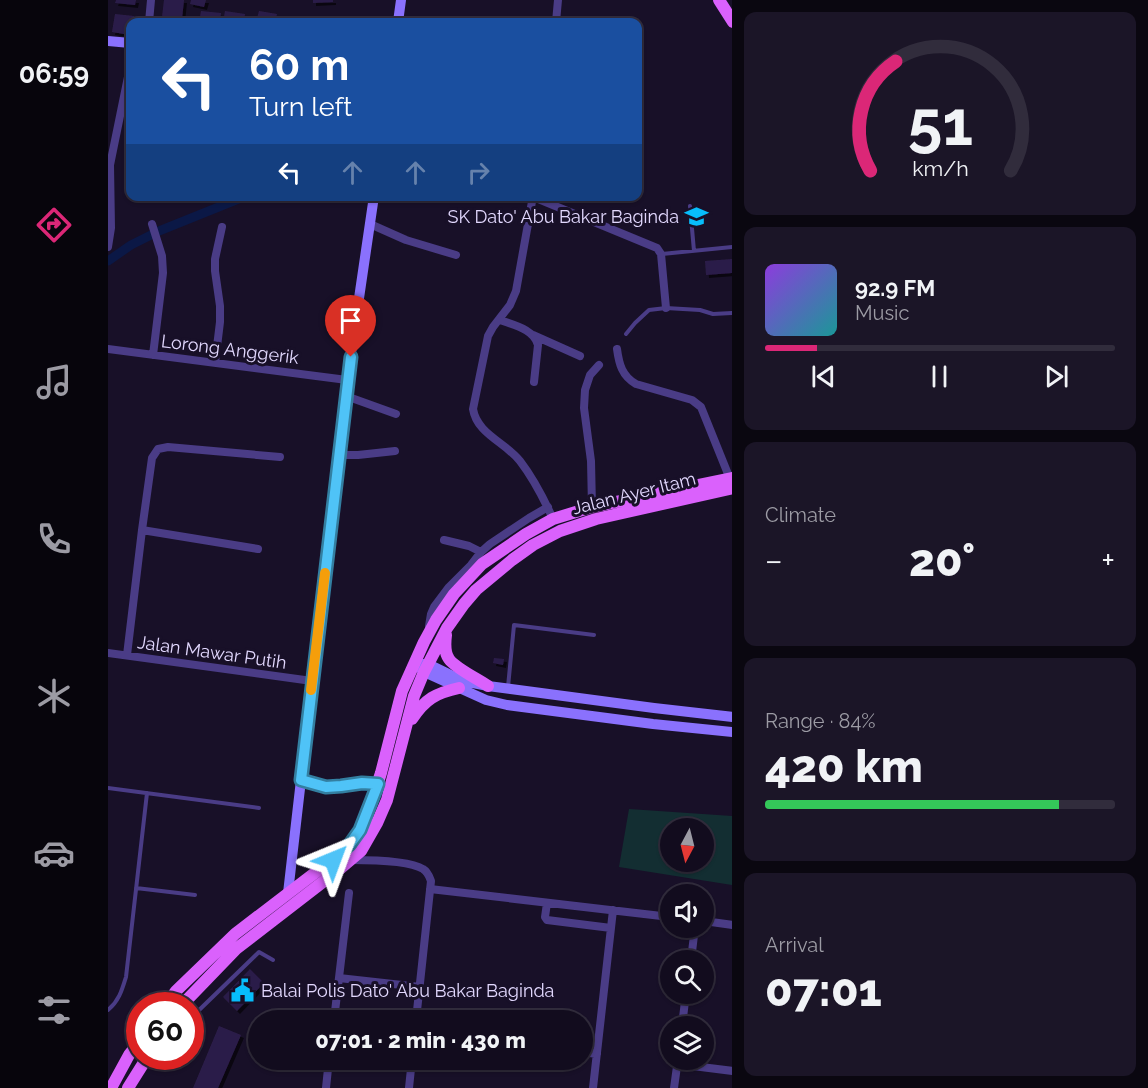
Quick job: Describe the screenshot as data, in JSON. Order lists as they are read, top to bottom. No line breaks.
{"streets":{"main road":["Jalan Ayer Itam"],"street":["Lorong Anggerik","Jalan Mawar Putih"]},"places":{"school or university":["SK Dato' Abu Bakar Baginda"],"public building":["Balai Polis Dato' Abu Bakar Baginda"]},"north":"bottom","page":{"tabs":"06:59","turn":["60 m","Turn left"],"song":["92.9 FM","Music"],"tile":["Climate",["Range · 84%","420 km"],["Arrival","07:01"]],"heat":["−","20°","+"],"limit":"60","trip":"07:01 · 2 min · 430 m","gauge":["51","km/h"]}}
